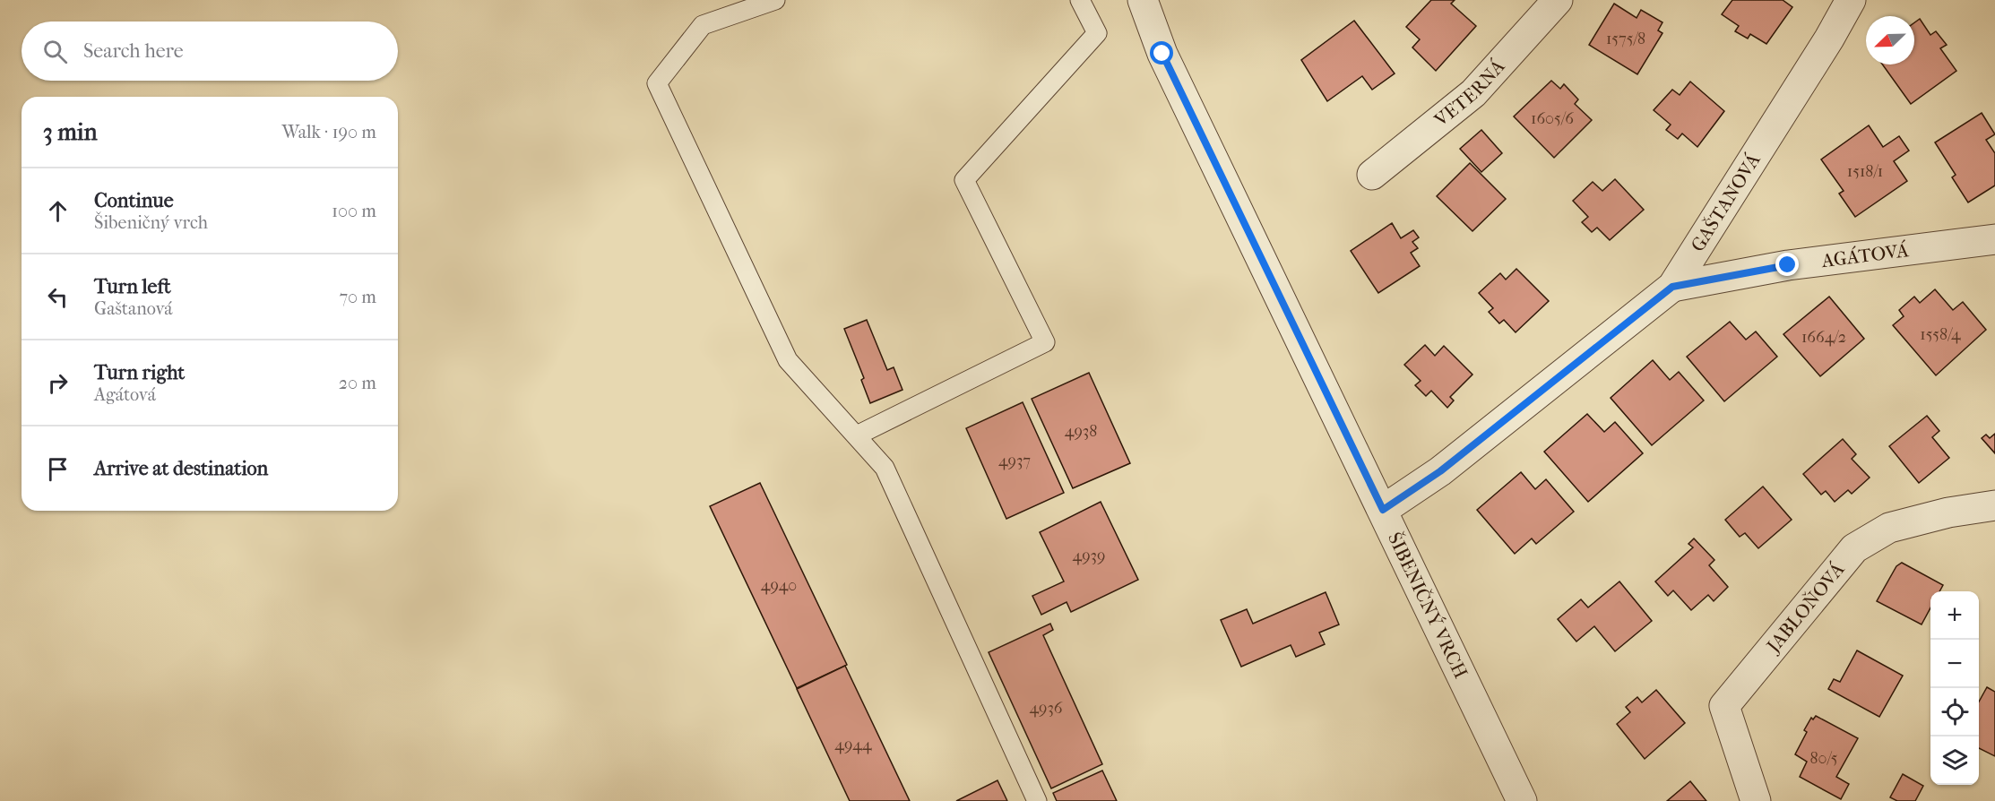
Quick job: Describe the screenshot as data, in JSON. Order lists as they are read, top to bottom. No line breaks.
{"streets":{"street":["VETERNÁ","GAŠTANOVÁ","AGÁTOVÁ","ŠIBENIČNÝ VRCH","JABLOŇOVÁ"]},"crossings":[["GAŠTANOVÁ","AGÁTOVÁ"],["GAŠTANOVÁ","ŠIBENIČNÝ VRCH"]],"house_numbers":["1575/8","1605/6","1518/1","1558/4","1664/2","4938","4937","4939","4940","4936","4944","80/5"],"north":"bottom left","page":{"search":"Search here","heading":["3 min","Walk · 190 m"],"list":[["Continue","Šibeničný vrch","100 m"],["Turn left","Gaštanová","70 m"],["Turn right","Agátová","20 m"],"Arrive at destination"],"map_buttons":["+","−"]}}
